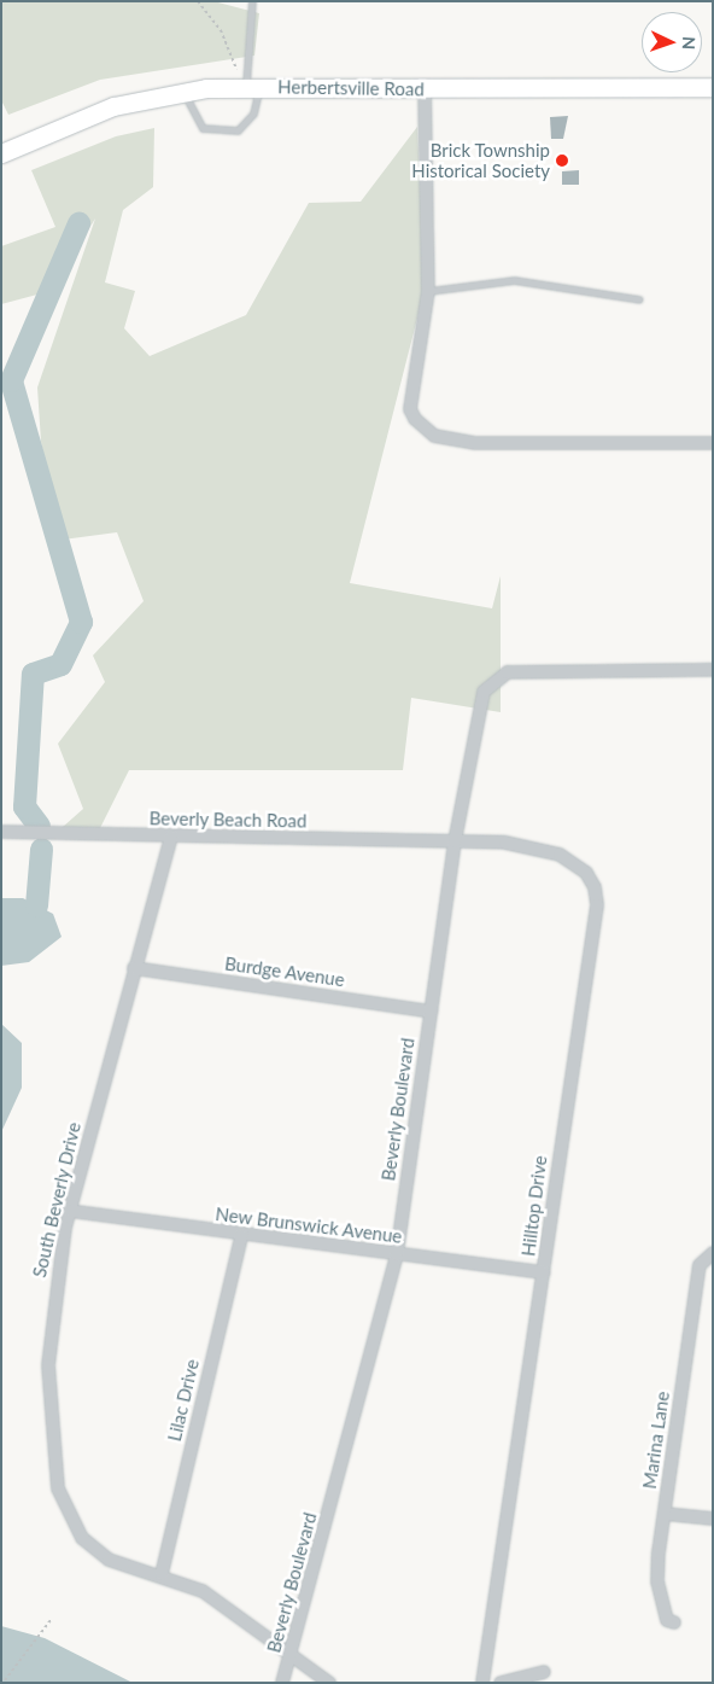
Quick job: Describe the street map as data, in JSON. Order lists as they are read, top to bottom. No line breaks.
{"streets":{"main road":["Herbertsville Road"],"street":["Beverly Beach Road","Burdge Avenue","Beverly Boulevard","South Beverly Drive","Hilltop Drive","New Brunswick Avenue","Lilac Drive","Marina Lane"]},"crossings":[["Beverly Beach Road","Beverly Boulevard"],["Beverly Beach Road","South Beverly Drive"],["Beverly Beach Road","Hilltop Drive"],["Burdge Avenue","Beverly Boulevard"],["Burdge Avenue","South Beverly Drive"],["Beverly Boulevard","South Beverly Drive"],["Beverly Boulevard","Hilltop Drive"],["Beverly Boulevard","New Brunswick Avenue"],["South Beverly Drive","New Brunswick Avenue"],["South Beverly Drive","Lilac Drive"],["Hilltop Drive","New Brunswick Avenue"],["New Brunswick Avenue","Lilac Drive"]],"places":["Brick Township Historical Society"],"north":"right"}
